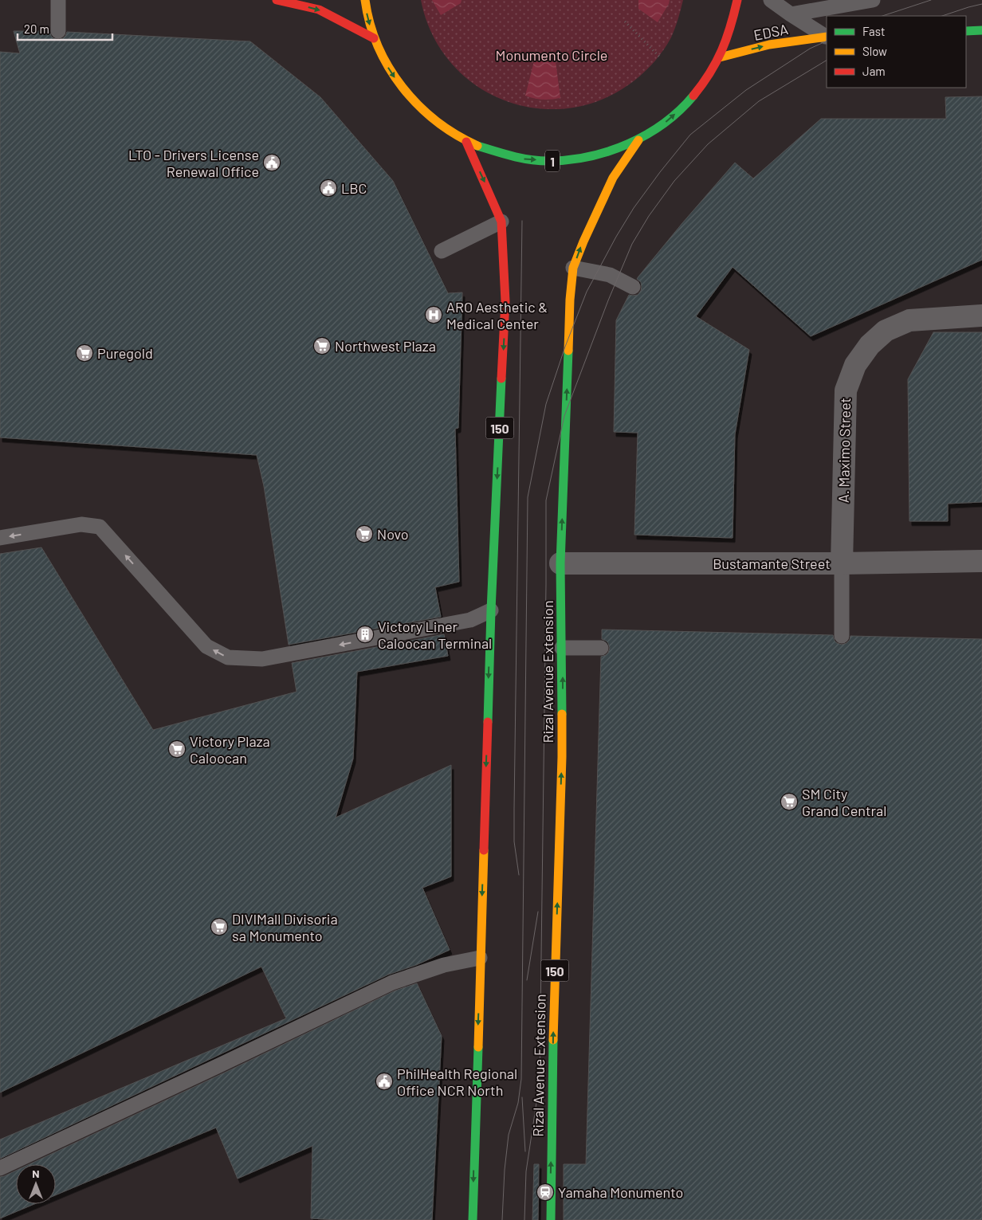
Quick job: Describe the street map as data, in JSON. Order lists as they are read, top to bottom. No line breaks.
{"streets":{"main road":["EDSA","1","150","Rizal Avenue Extension"],"street":["A. Maximo Street","Bustamante Street"]},"crossings":[["EDSA","1"],["1","150"],["1","Rizal Avenue Extension"],["A. Maximo Street","Bustamante Street"],["Bustamante Street","Rizal Avenue Extension"]],"one_way":["EDSA"],"parks":["Monumento Circle"],"places":{"public building":["LTO - Drivers License Renewal Office","LBC","PhilHealth Regional Office NCR North"],"hospital":["ARO Aesthetic & Medical Center"],"supermarket":["Northwest Plaza","Puregold","Novo","Victory Plaza Caloocan","SM City Grand Central","DIVIMall Divisoria sa Monumento"],"building":["Victory Liner Caloocan Terminal"],"station":["Yamaha Monumento"]},"legend":["Fast","Slow","Jam"],"scale_bar":"20 m","north":"top"}
